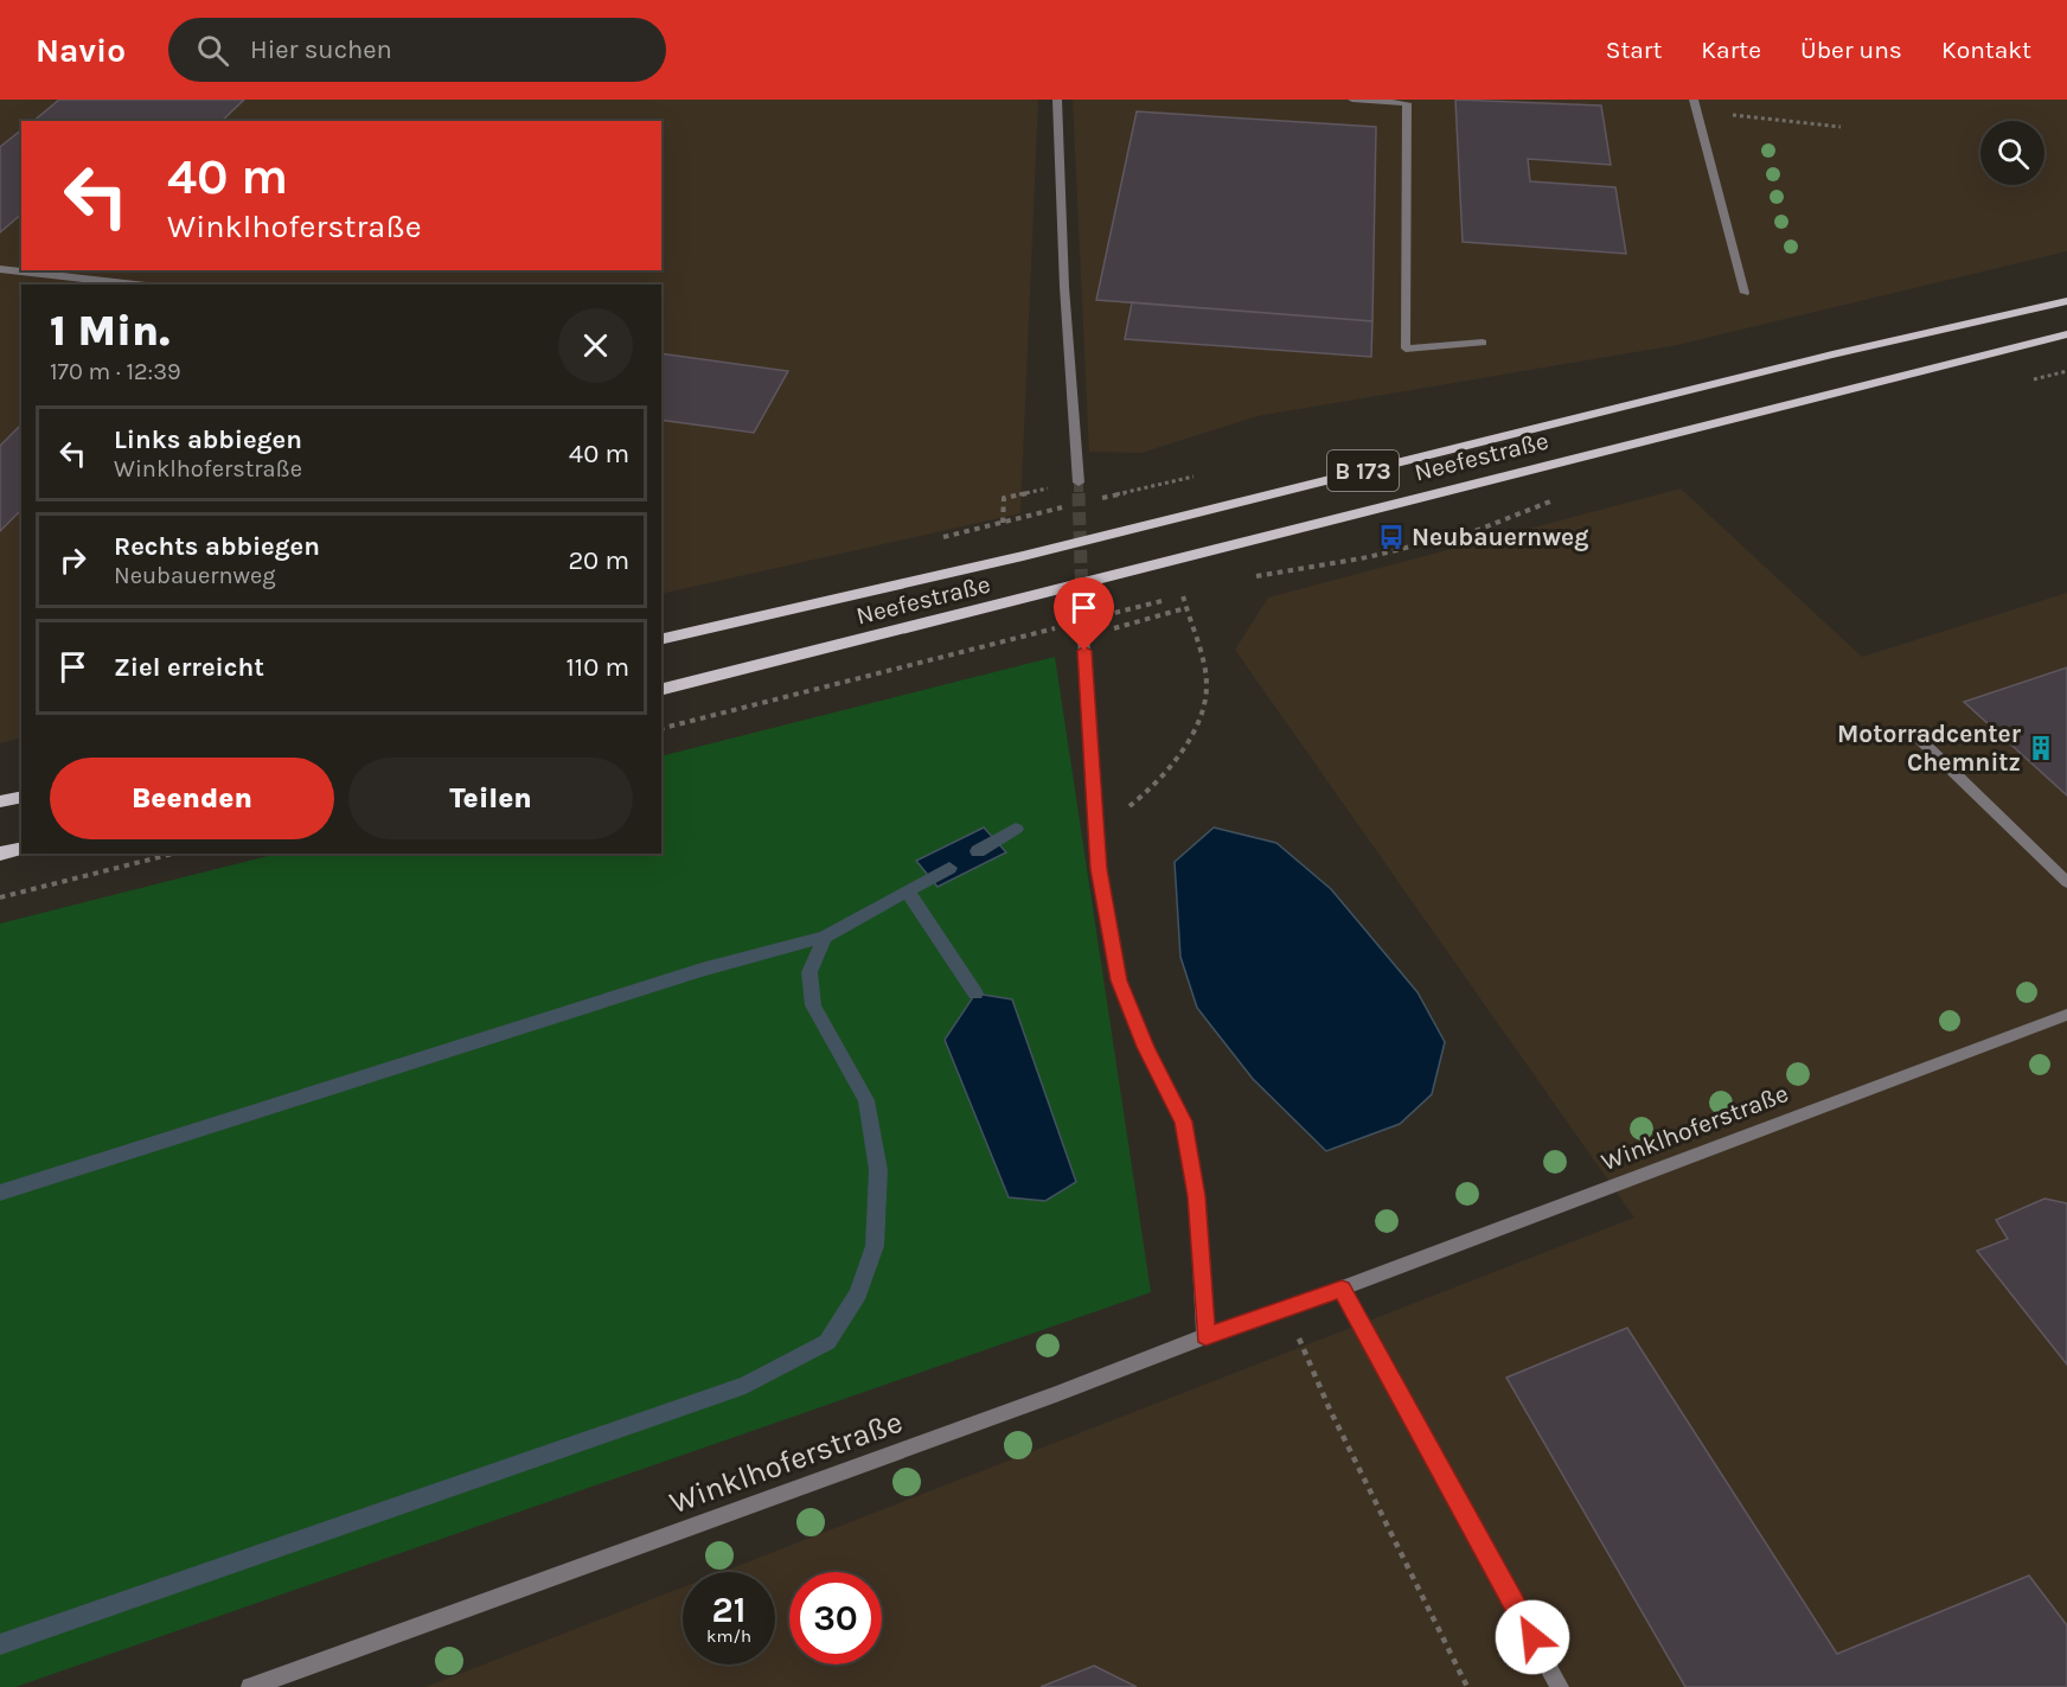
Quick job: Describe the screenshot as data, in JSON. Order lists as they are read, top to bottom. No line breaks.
{"streets":{"main road":["Neefestraße","B 173"],"street":["Winklhoferstraße"]},"places":{"bus stop":["Neubauernweg"],"building":["Motorradcenter Chemnitz"]},"page":{"header":"Navio","search":"Hier suchen","nav":["Start","Karte","Über uns","Kontakt"],"turn":["40 m","Winklhoferstraße"],"heading":["1 Min.","170 m · 12:39"],"list":[{"name":"Links abbiegen","note":"Winklhoferstraße","value":"40 m"},{"name":"Rechts abbiegen","note":"Neubauernweg","value":"20 m"},{"name":"Ziel erreicht","value":"110 m"}],"buttons":["Beenden","Teilen"],"speed":"21 km/h","limit":"30"}}
